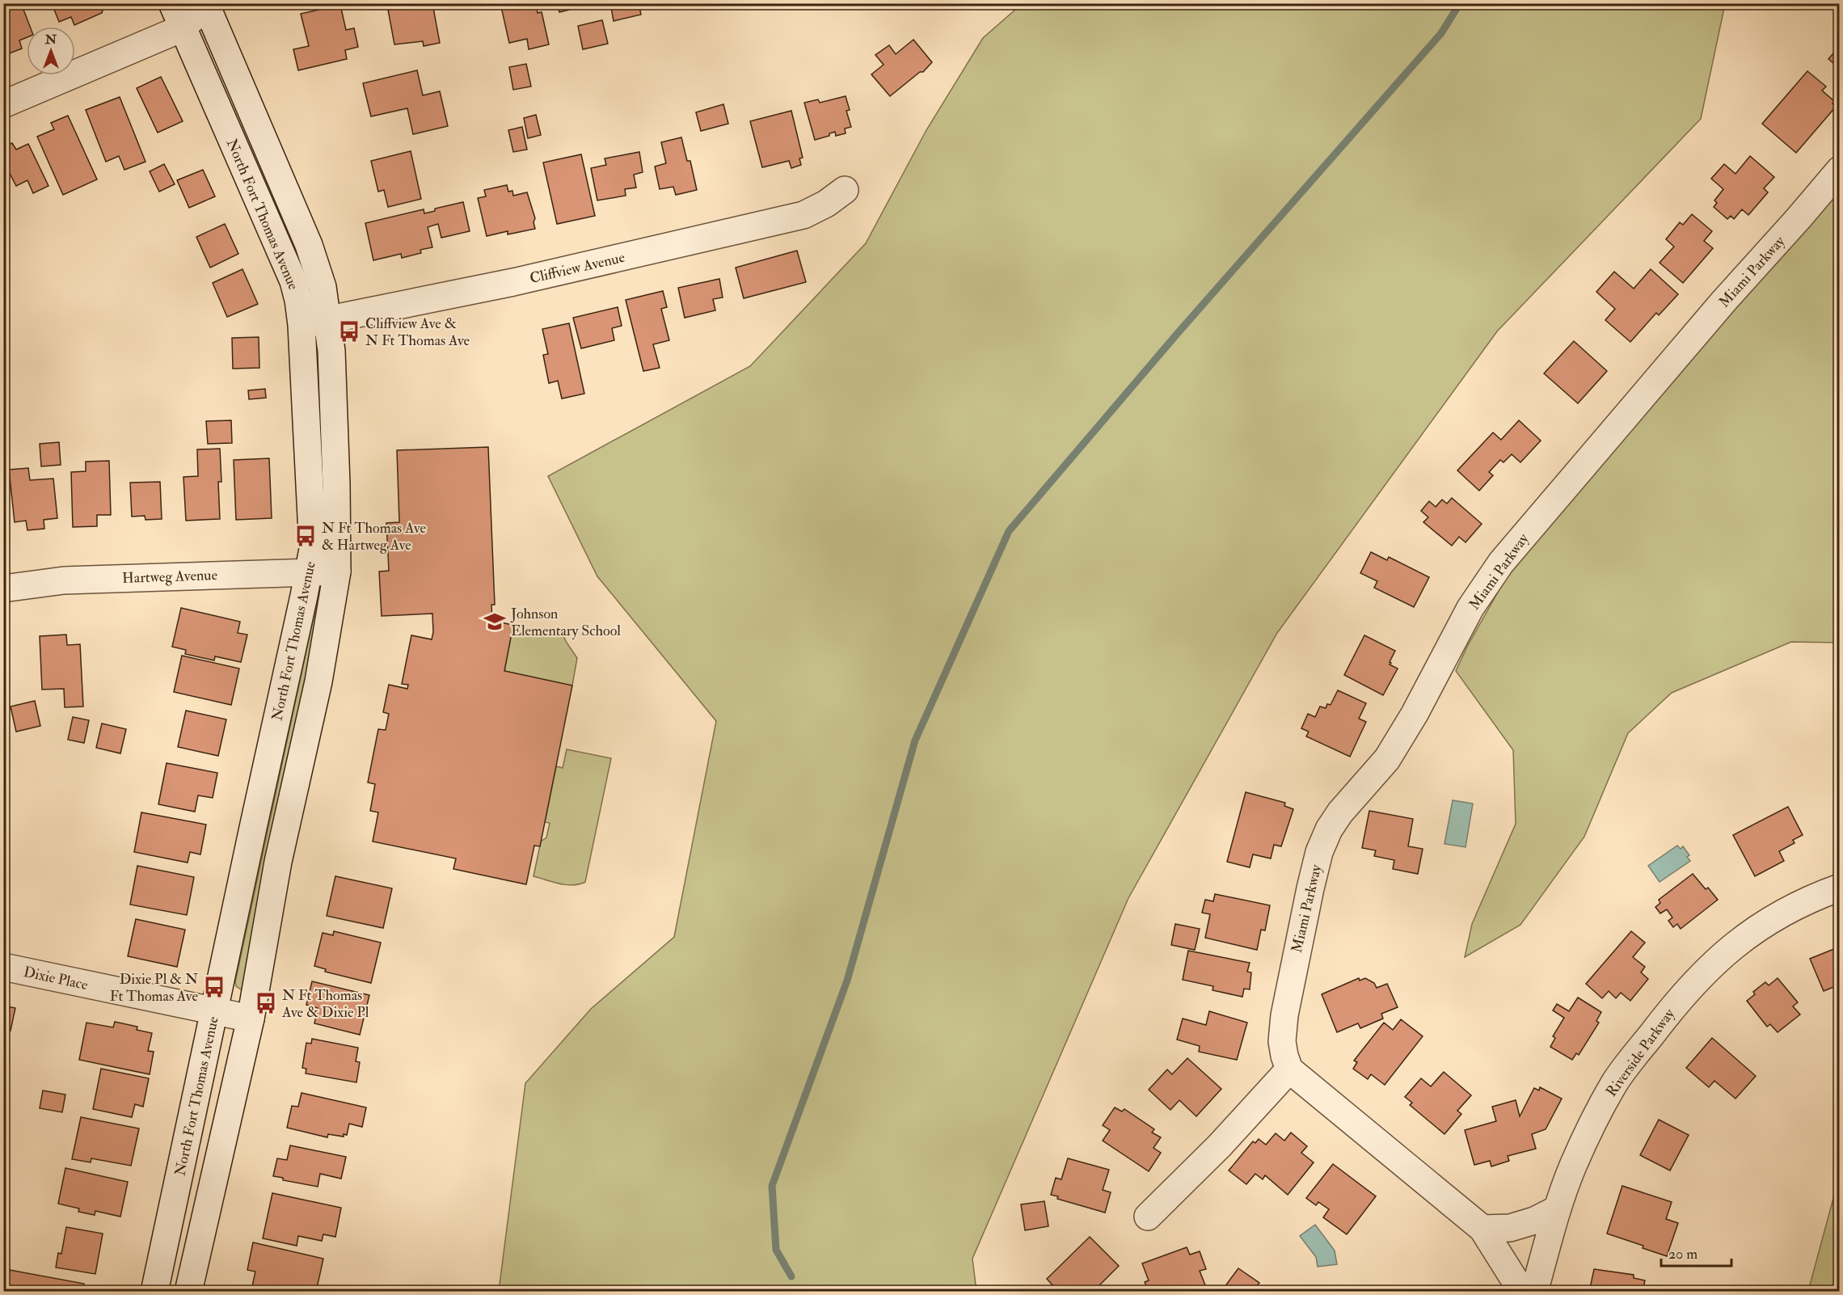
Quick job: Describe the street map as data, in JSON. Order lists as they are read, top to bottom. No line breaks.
{"streets":{"street":["North Fort Thomas Avenue","Cliffview Avenue","Miami Parkway","Hartweg Avenue","Dixie Place","Riverside Parkway"]},"crossings":[["North Fort Thomas Avenue","Cliffview Avenue"],["North Fort Thomas Avenue","Hartweg Avenue"],["North Fort Thomas Avenue","Dixie Place"]],"places":{"bus stop":["Cliffview Ave & N Ft Thomas Ave","N Ft Thomas Ave & Hartweg Ave","Dixie Pl & N Ft Thomas Ave","N Ft Thomas Ave & Dixie Pl"],"school or university":["Johnson Elementary School"]},"scale_bar":"20 m","north":"top"}
